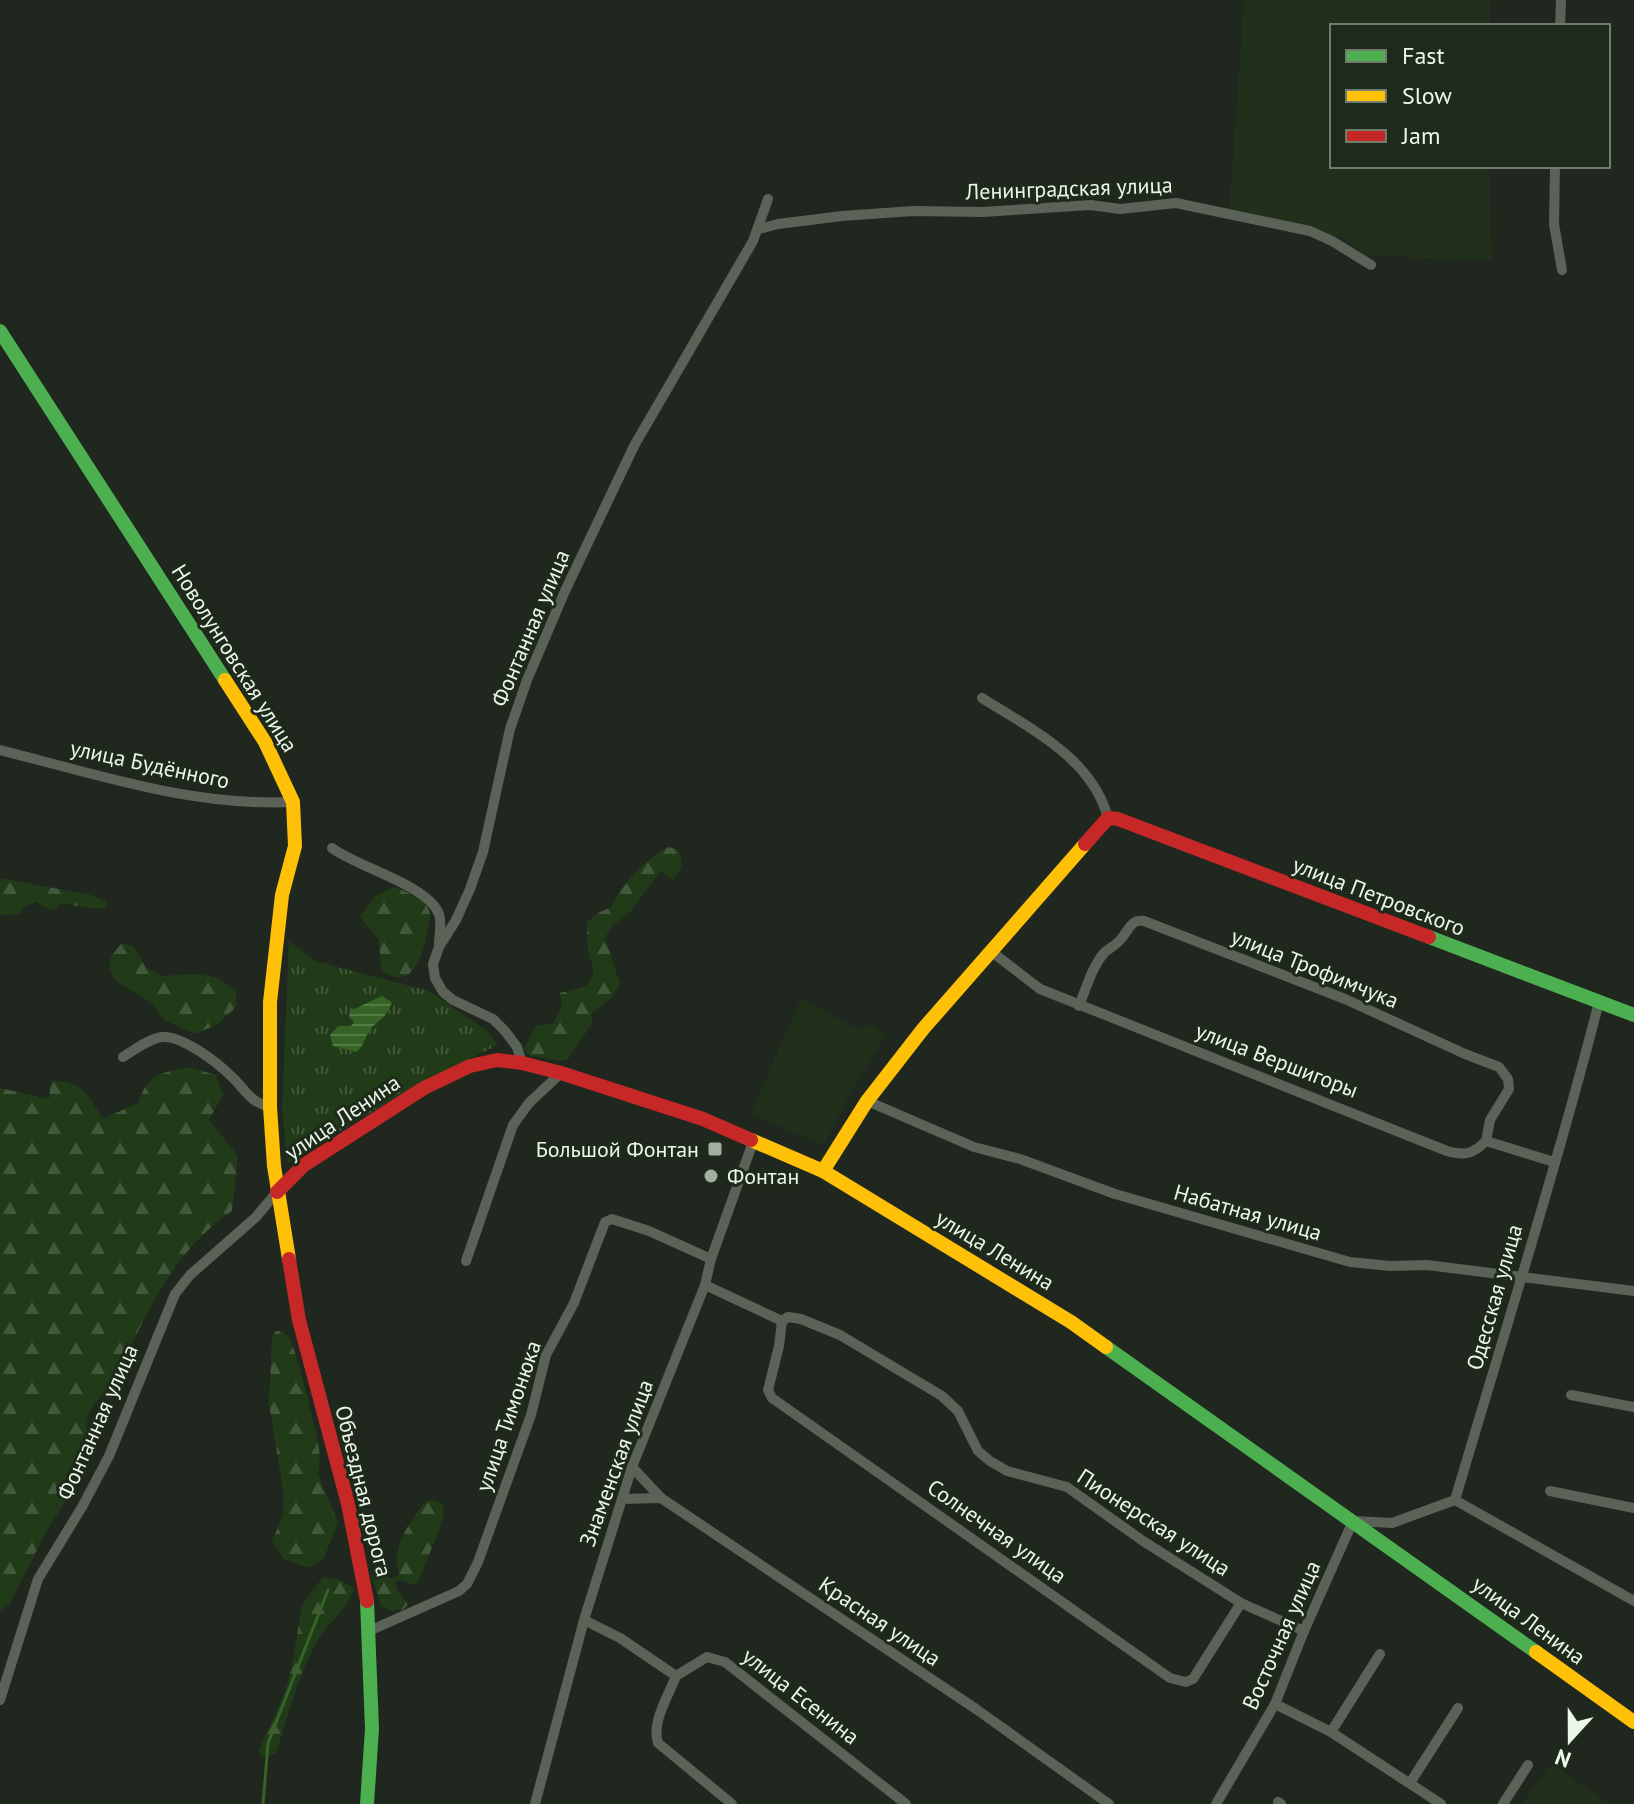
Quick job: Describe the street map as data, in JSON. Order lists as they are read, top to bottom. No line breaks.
{"streets":{"street":["Ленинградская улица","Фонтанная улица","Новолунговская улица","улица Будённого","улица Петровского","улица Трофимчука","улица Вершигоры","улица Ленина","Набатная улица","Одесская улица","улица Тимонюка","Знаменская улица","Объездная дорога","Пионерская улица","Солнечная улица","Красная улица","Восточная улица","улица Есенина"]},"crossings":[["Ленинградская улица","Фонтанная улица"],["Фонтанная улица","Новолунговская улица"],["Фонтанная улица","улица Ленина"],["Фонтанная улица","Объездная дорога"],["Новолунговская улица","улица Будённого"],["Новолунговская улица","улица Ленина"],["Новолунговская улица","Объездная дорога"],["улица Петровского","Одесская улица"],["улица Трофимчука","улица Вершигоры"],["улица Ленина","Знаменская улица"],["улица Ленина","Объездная дорога"],["улица Ленина","Восточная улица"],["Набатная улица","Одесская улица"],["улица Тимонюка","Знаменская улица"],["улица Тимонюка","Объездная дорога"],["Знаменская улица","Пионерская улица"],["Знаменская улица","Красная улица"],["Пионерская улица","Солнечная улица"],["Пионерская улица","Восточная улица"]],"places":{"transit":["Большой Фонтан"],"other":["Фонтан"]},"legend":["Fast","Slow","Jam"],"north":"bottom"}
